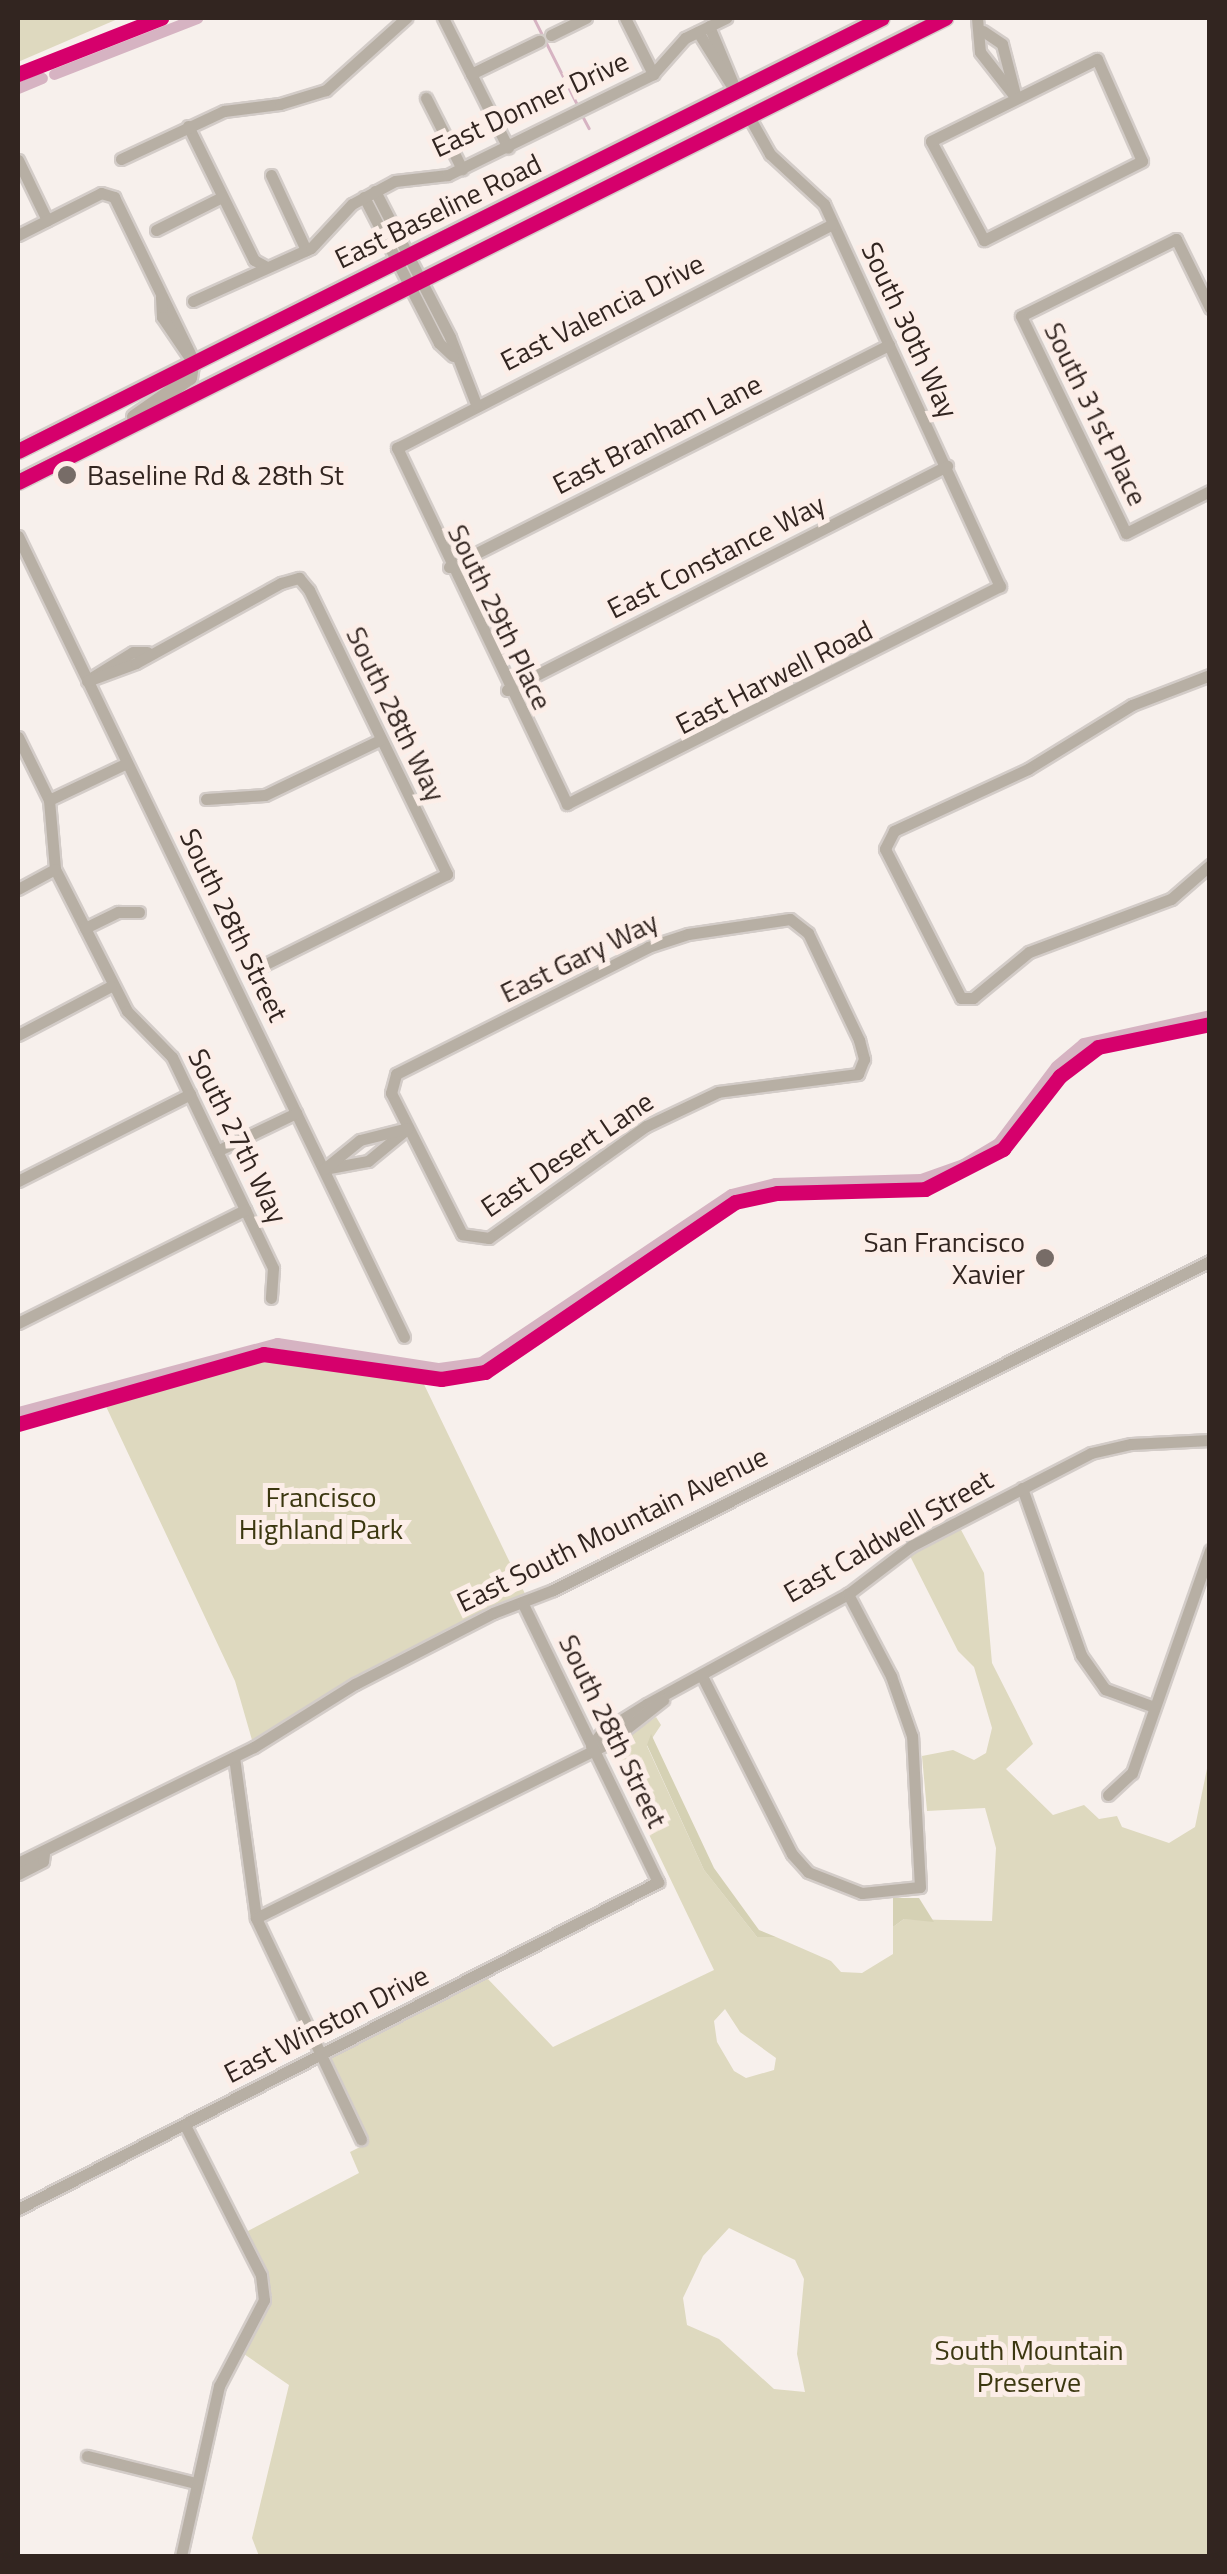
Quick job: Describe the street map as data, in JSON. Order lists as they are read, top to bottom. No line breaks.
{"streets":{"main road":["East Baseline Road"],"street":["East Donner Drive","East Valencia Drive","South 30th Way","South 31st Place","East Branham Lane","East Constance Way","South 29th Place","East Harwell Road","South 28th Way","South 28th Street","East Gary Way","South 27th Way","East Desert Lane","East South Mountain Avenue","East Caldwell Street","East Winston Drive"]},"crossings":[["East Baseline Road","South 30th Way"],["East Valencia Drive","South 30th Way"],["East Valencia Drive","South 29th Place"],["South 30th Way","East Branham Lane"],["South 30th Way","East Constance Way"],["South 30th Way","East Harwell Road"],["East Branham Lane","South 29th Place"],["East Constance Way","South 29th Place"],["South 29th Place","East Harwell Road"],["South 28th Way","South 28th Street"],["South 28th Street","East South Mountain Avenue"],["South 28th Street","East Caldwell Street"],["South 28th Street","East Winston Drive"],["East Gary Way","East Desert Lane"]],"parks":["Francisco Highland Park","South Mountain Preserve"],"places":["Baseline Rd & 28th St","San Francisco Xavier"]}
